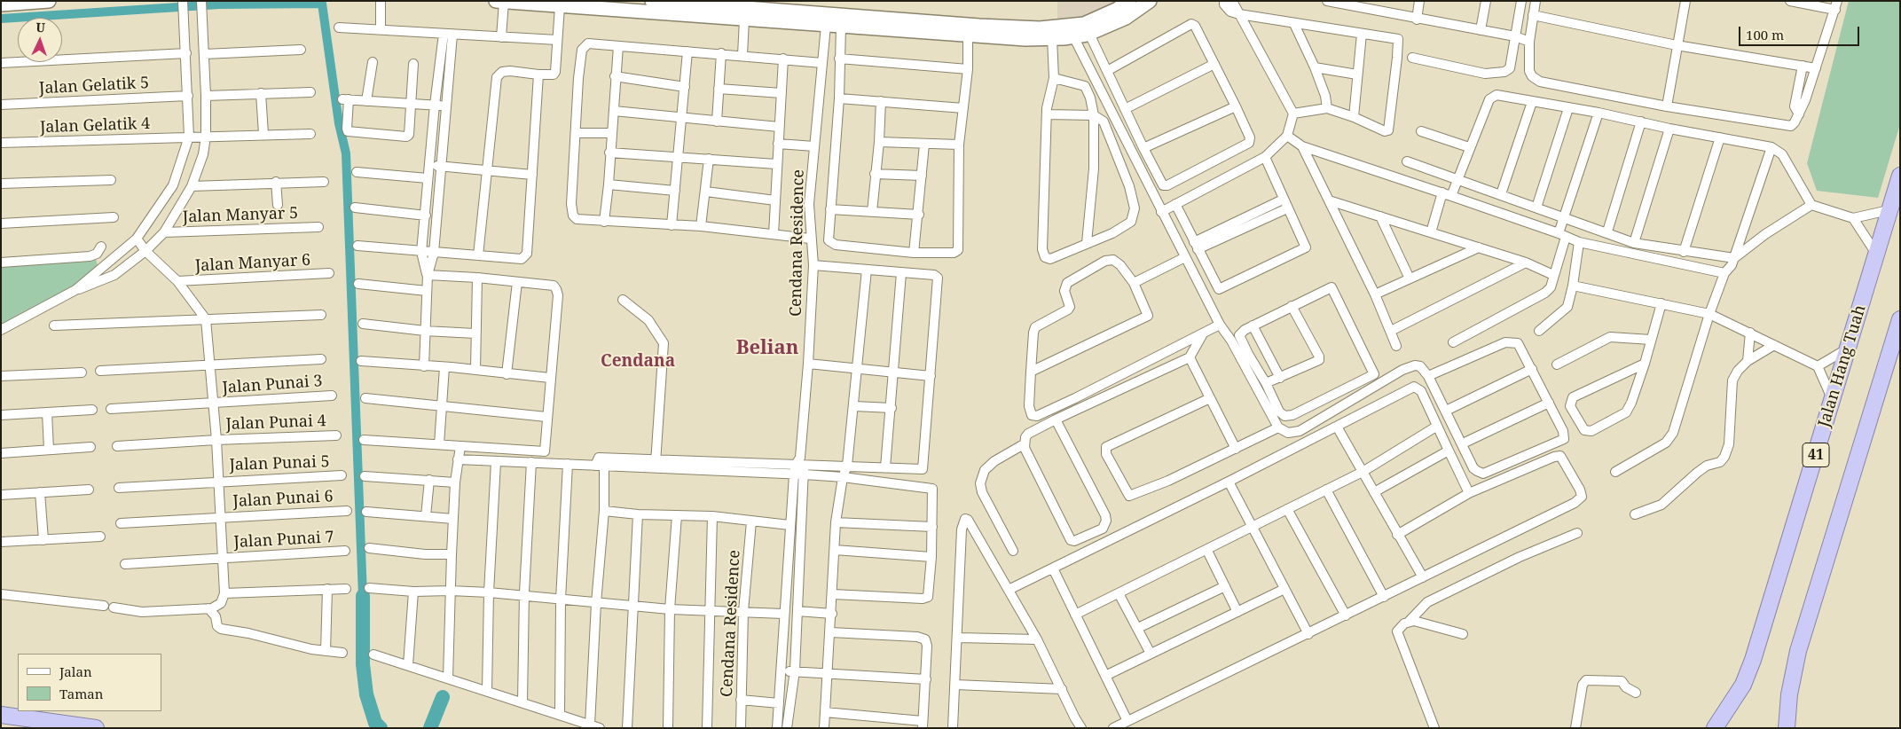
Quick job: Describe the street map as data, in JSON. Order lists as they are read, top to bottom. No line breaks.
{"streets":{"highway":["Jalan Hang Tuah","41"],"street":["Jalan Gelatik 5","Jalan Gelatik 4","Jalan Manyar 5","Cendana Residence","Jalan Manyar 6","Jalan Punai 3","Jalan Punai 4","Jalan Punai 5","Jalan Punai 6","Jalan Punai 7"]},"districts":["Belian","Cendana"],"legend":["Jalan","Taman"],"scale_bar":"100 m","north":"top"}
